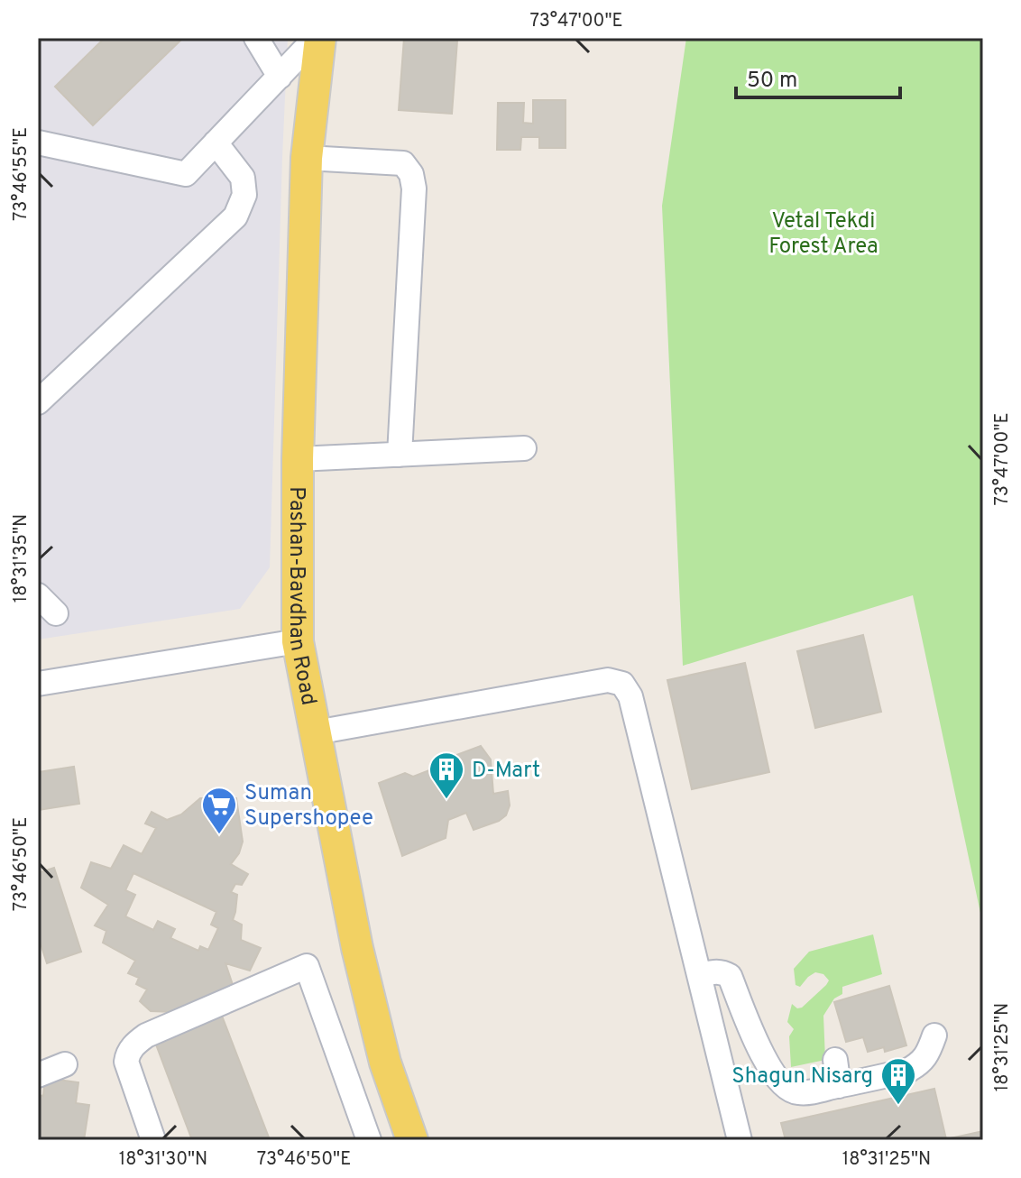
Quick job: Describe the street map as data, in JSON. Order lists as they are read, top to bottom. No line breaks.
{"streets":{"main road":["Pashan-Bavdhan Road"]},"parks":["Vetal Tekdi Forest Area"],"places":{"building":["D-Mart","Shagun Nisarg"],"supermarket":["Suman Supershopee"]},"scale_bar":"50 m","coordinates":["73°47'00\"E","73°46'55\"E","18°31'35\"N","73°46'50\"E","18°31'25\"N","18°31'30\"N"]}
